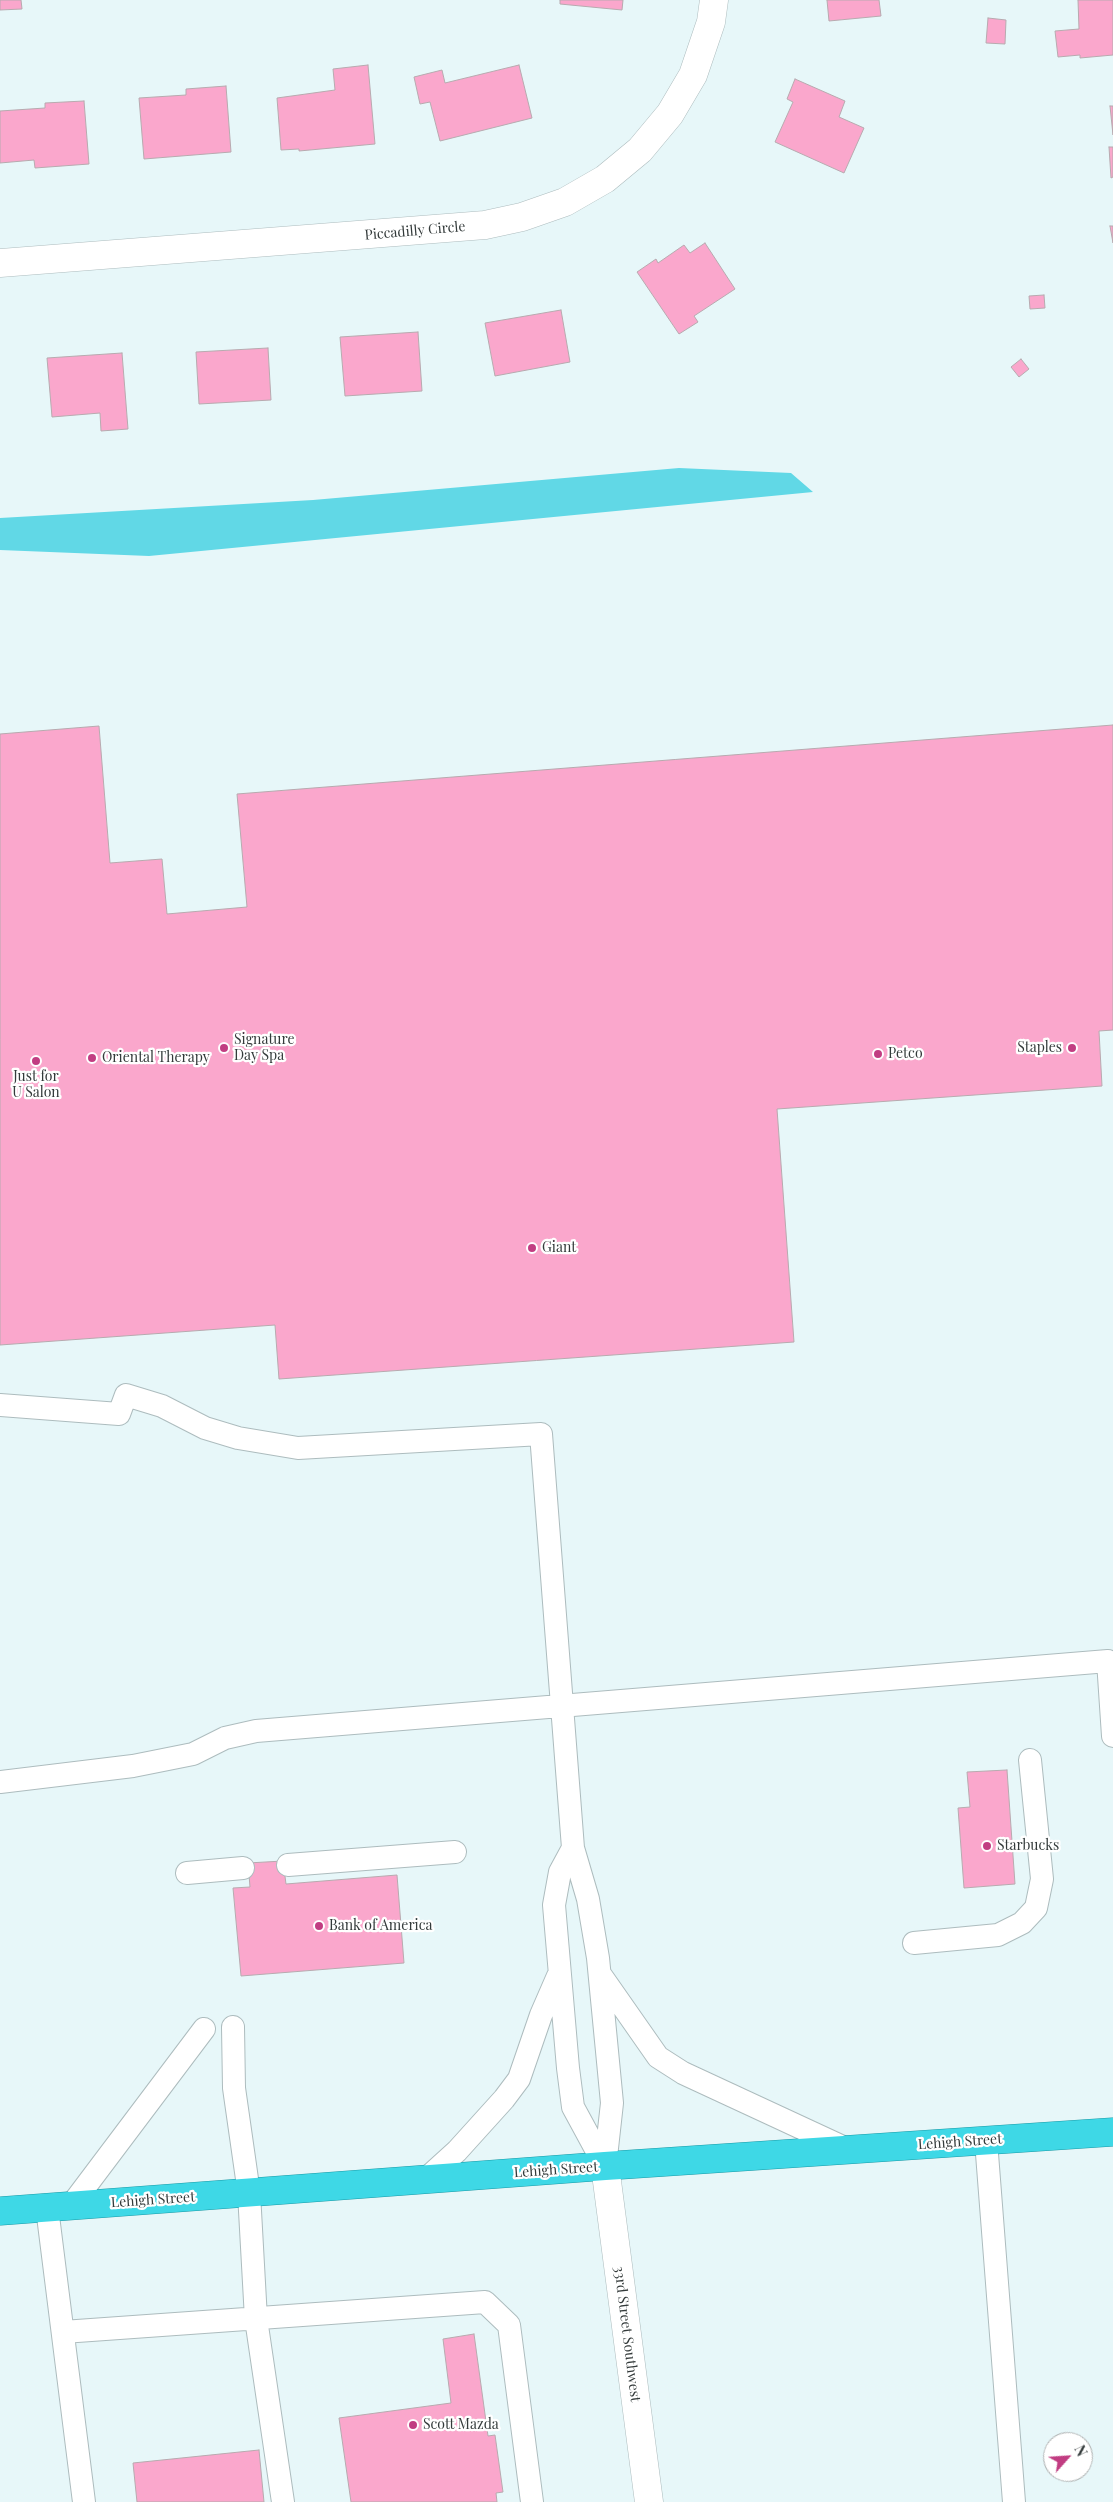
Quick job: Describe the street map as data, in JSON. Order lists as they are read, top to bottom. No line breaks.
{"streets":{"highway":["Lehigh Street"],"street":["Piccadilly Circle","33rd Street Southwest"]},"crossings":[["Lehigh Street","33rd Street Southwest"]],"places":["Signature Day Spa","Staples","Petco","Oriental Therapy","Just for U Salon","Giant","Starbucks","Bank of America","Scott Mazda"],"north":"top right"}
